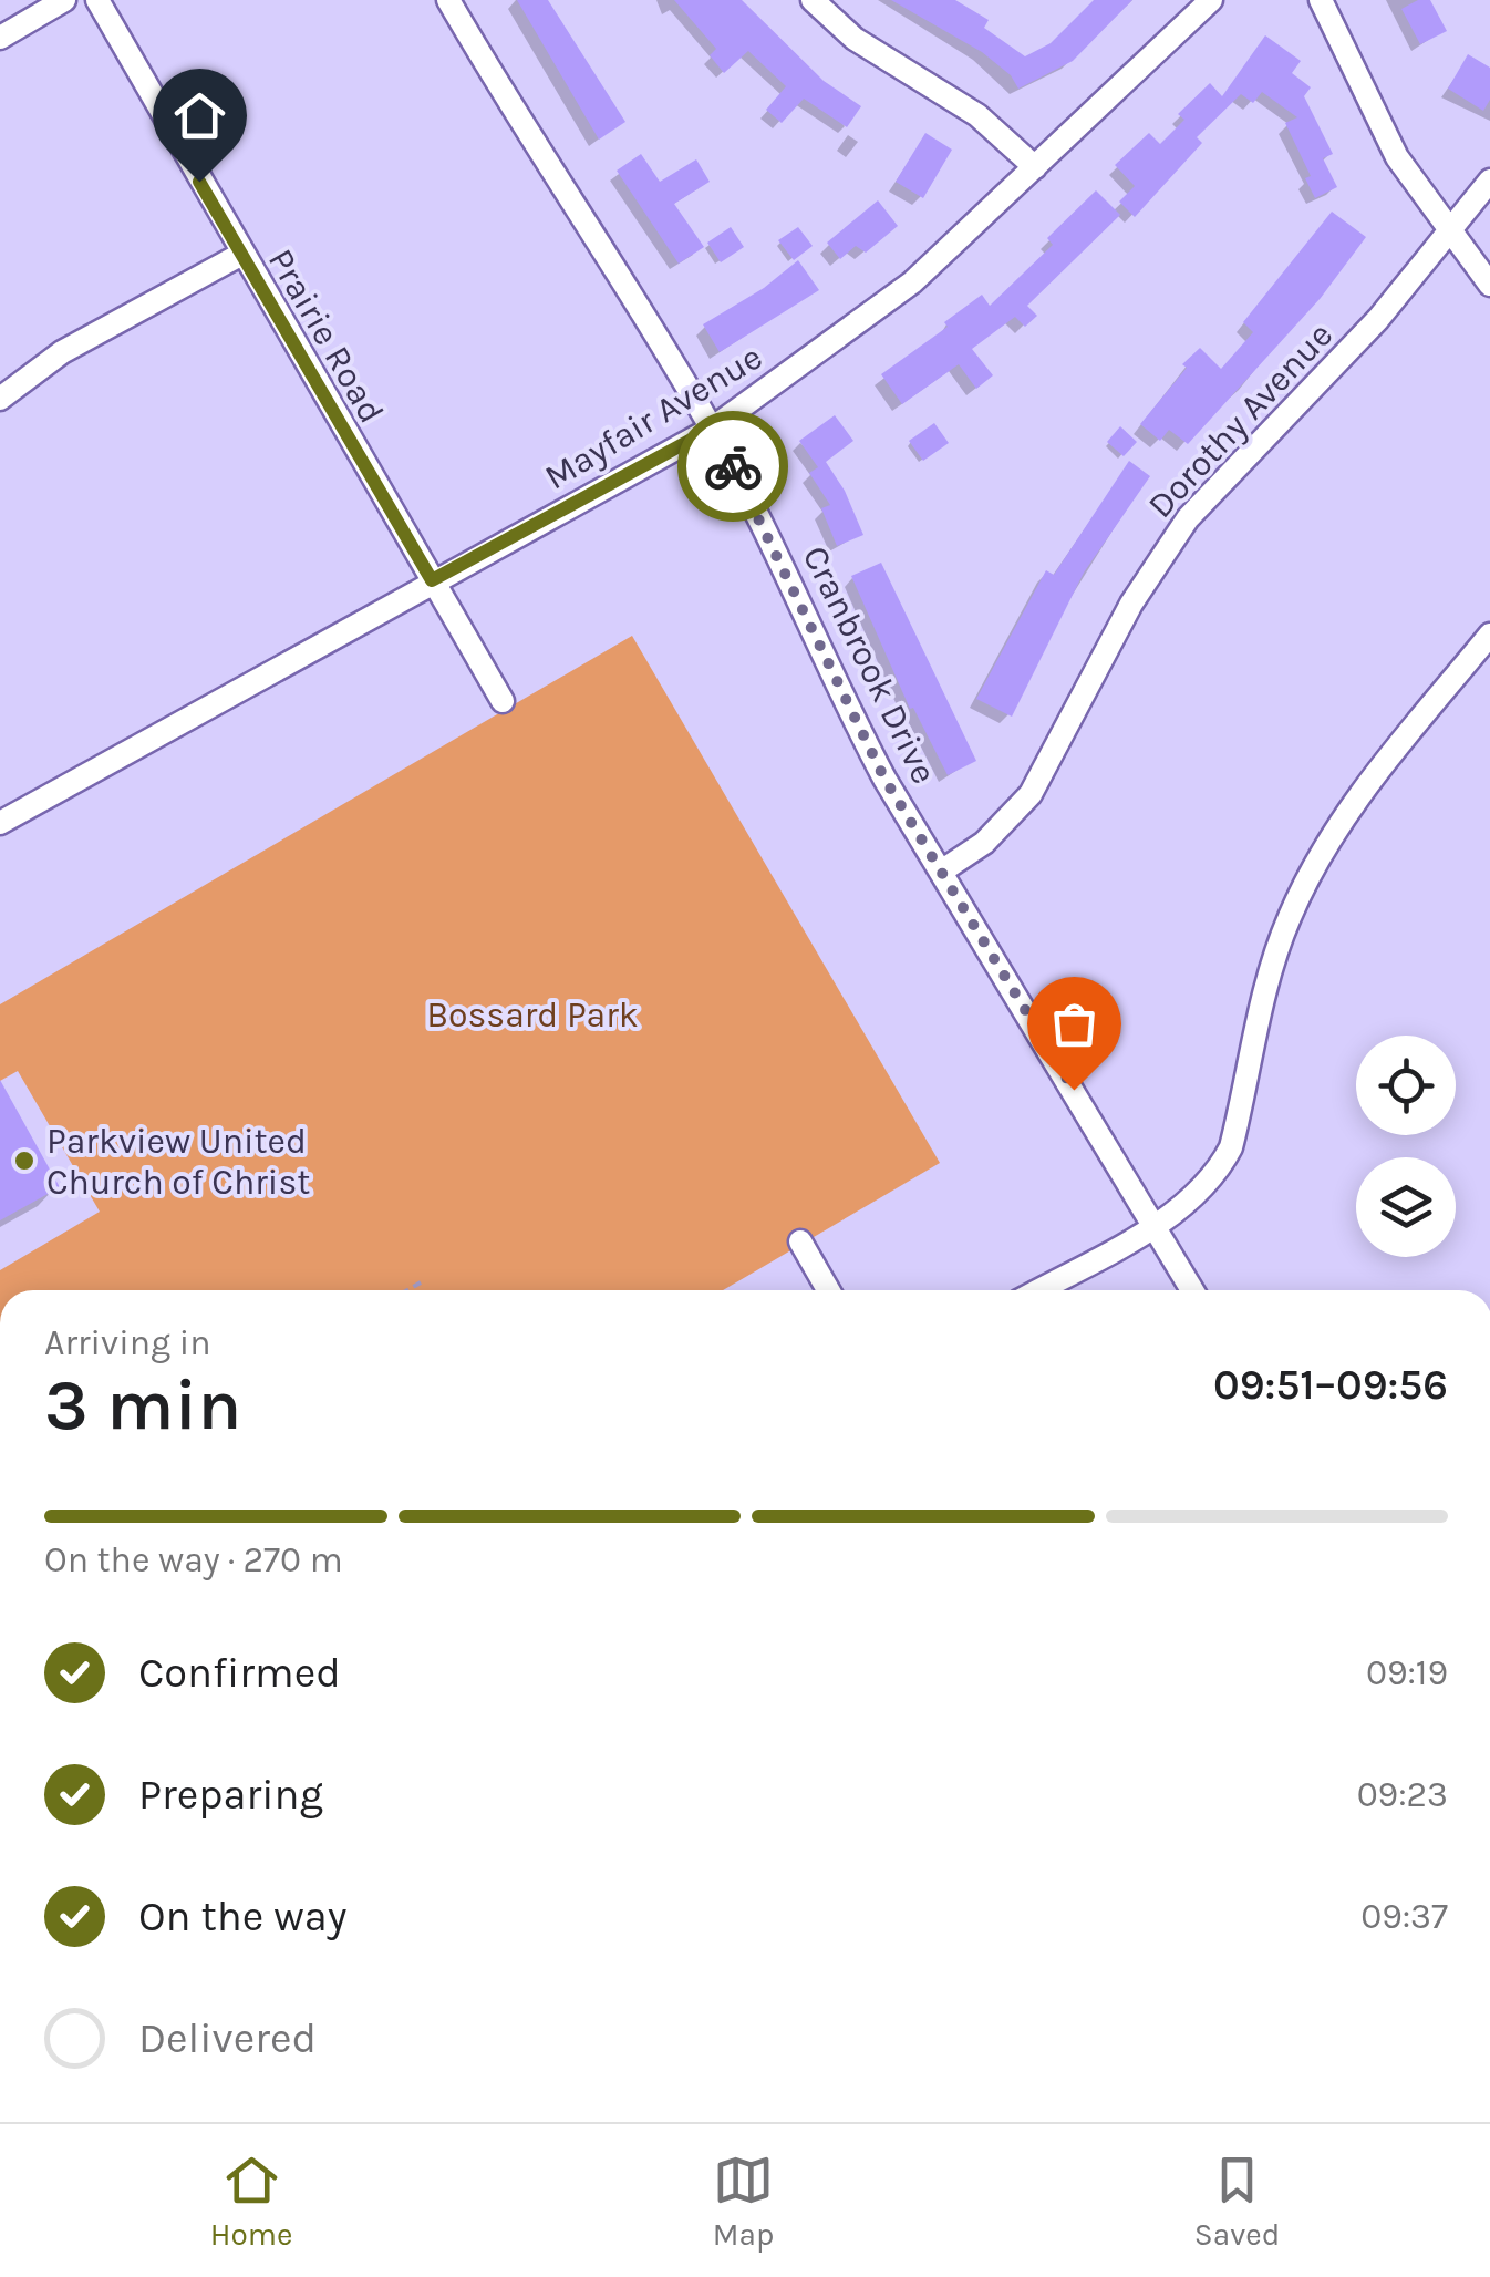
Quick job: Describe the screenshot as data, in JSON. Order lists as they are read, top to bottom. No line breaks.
{"streets":{"street":["Prairie Road","Mayfair Avenue","Dorothy Avenue","Cranbrook Drive"]},"crossings":[["Prairie Road","Mayfair Avenue"],["Mayfair Avenue","Cranbrook Drive"],["Dorothy Avenue","Cranbrook Drive"]],"parks":["Bossard Park"],"places":["Parkview United Church of Christ"],"page":{"heading":["3 min","Arriving in","09:51–09:56"],"bar":"On the way · 270 m","list":[["Confirmed","09:19"],["Preparing","09:23"],["On the way","09:37"],"Delivered"],"tabs":["Home","Map","Saved"]}}
